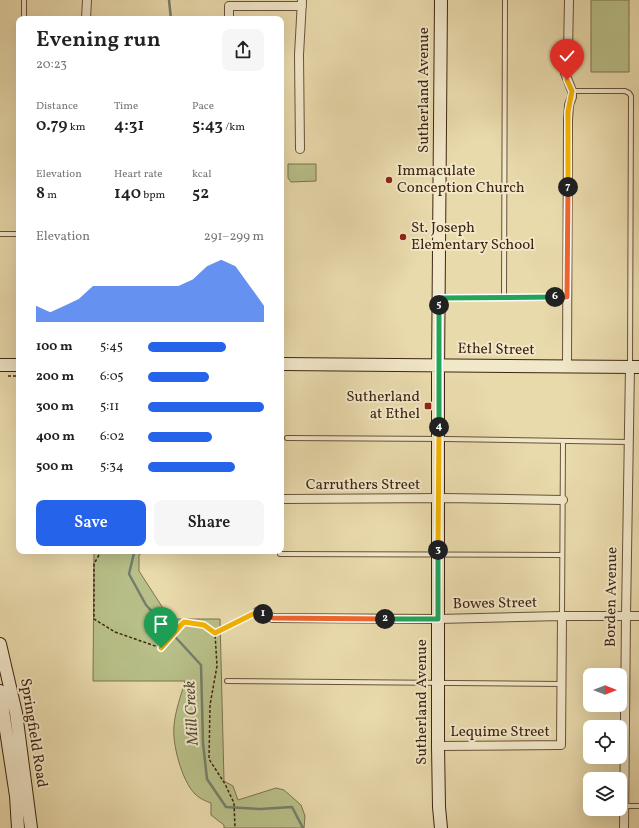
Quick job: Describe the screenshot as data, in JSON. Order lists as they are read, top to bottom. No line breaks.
{"streets":{"street":["Sutherland Avenue","Ethel Street","Carruthers Street","Borden Avenue","Bowes Street","Lequime Street","Springfield Road"]},"crossings":[["Sutherland Avenue","Ethel Street"],["Sutherland Avenue","Carruthers Street"],["Sutherland Avenue","Bowes Street"],["Sutherland Avenue","Lequime Street"],["Ethel Street","Borden Avenue"],["Borden Avenue","Bowes Street"]],"water":["Mill Creek"],"places":{"other":["Immaculate Conception Church","St. Joseph Elementary School"],"transit":["Sutherland at Ethel"]},"north":"right","page":{"heading":["Evening run","20:23"],"stats":[["Distance","0.79 km"],["Time","4:31"],["Pace","5:43 /km"],["Elevation","8 m"],["Heart rate","140 bpm"],["kcal","52"]],"pins":["7","6","5","4","3","1","2"],"chart":["Elevation","291–299 m"],"list":[{"name":"100 m","note":"5:45"},{"name":"200 m","note":"6:05"},{"name":"300 m","note":"5:11"},{"name":"400 m","note":"6:02"},{"name":"500 m","note":"5:34"}],"buttons":["Save","Share"]}}
